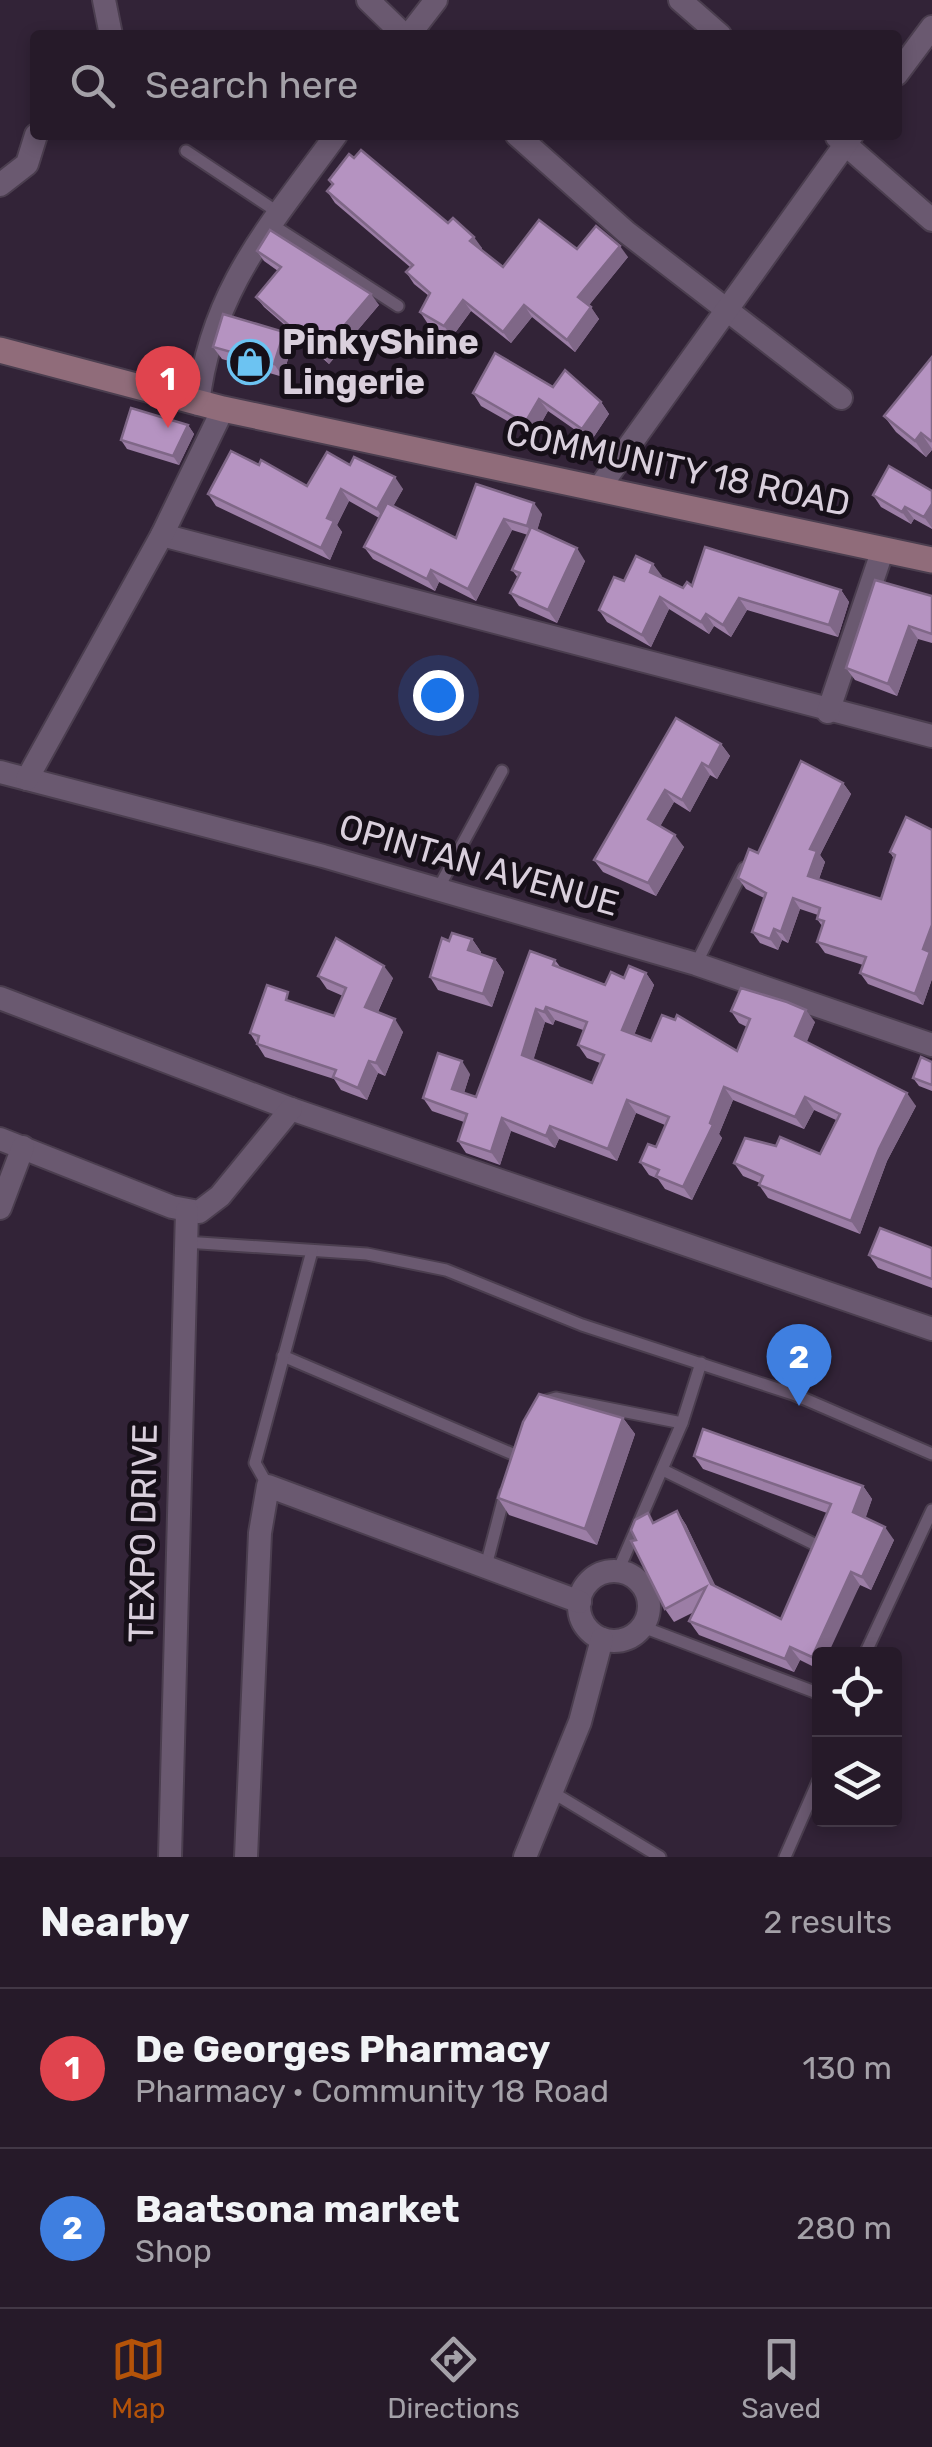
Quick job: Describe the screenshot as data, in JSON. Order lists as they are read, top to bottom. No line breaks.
{"streets":{"main road":["COMMUNITY 18 ROAD"],"street":["OPINTAN AVENUE","TEXPO DRIVE"]},"places":{"shop":["PinkyShine Lingerie"]},"page":{"search":"Search here","pins":["1","2"],"heading":["Nearby","2 results"],"list":[{"mark":"1","name":"De Georges Pharmacy","note":"Pharmacy · Community 18 Road","value":"130 m"},{"mark":"2","name":"Baatsona market","note":"Shop","value":"280 m"}],"nav":["Map","Directions","Saved"]}}
